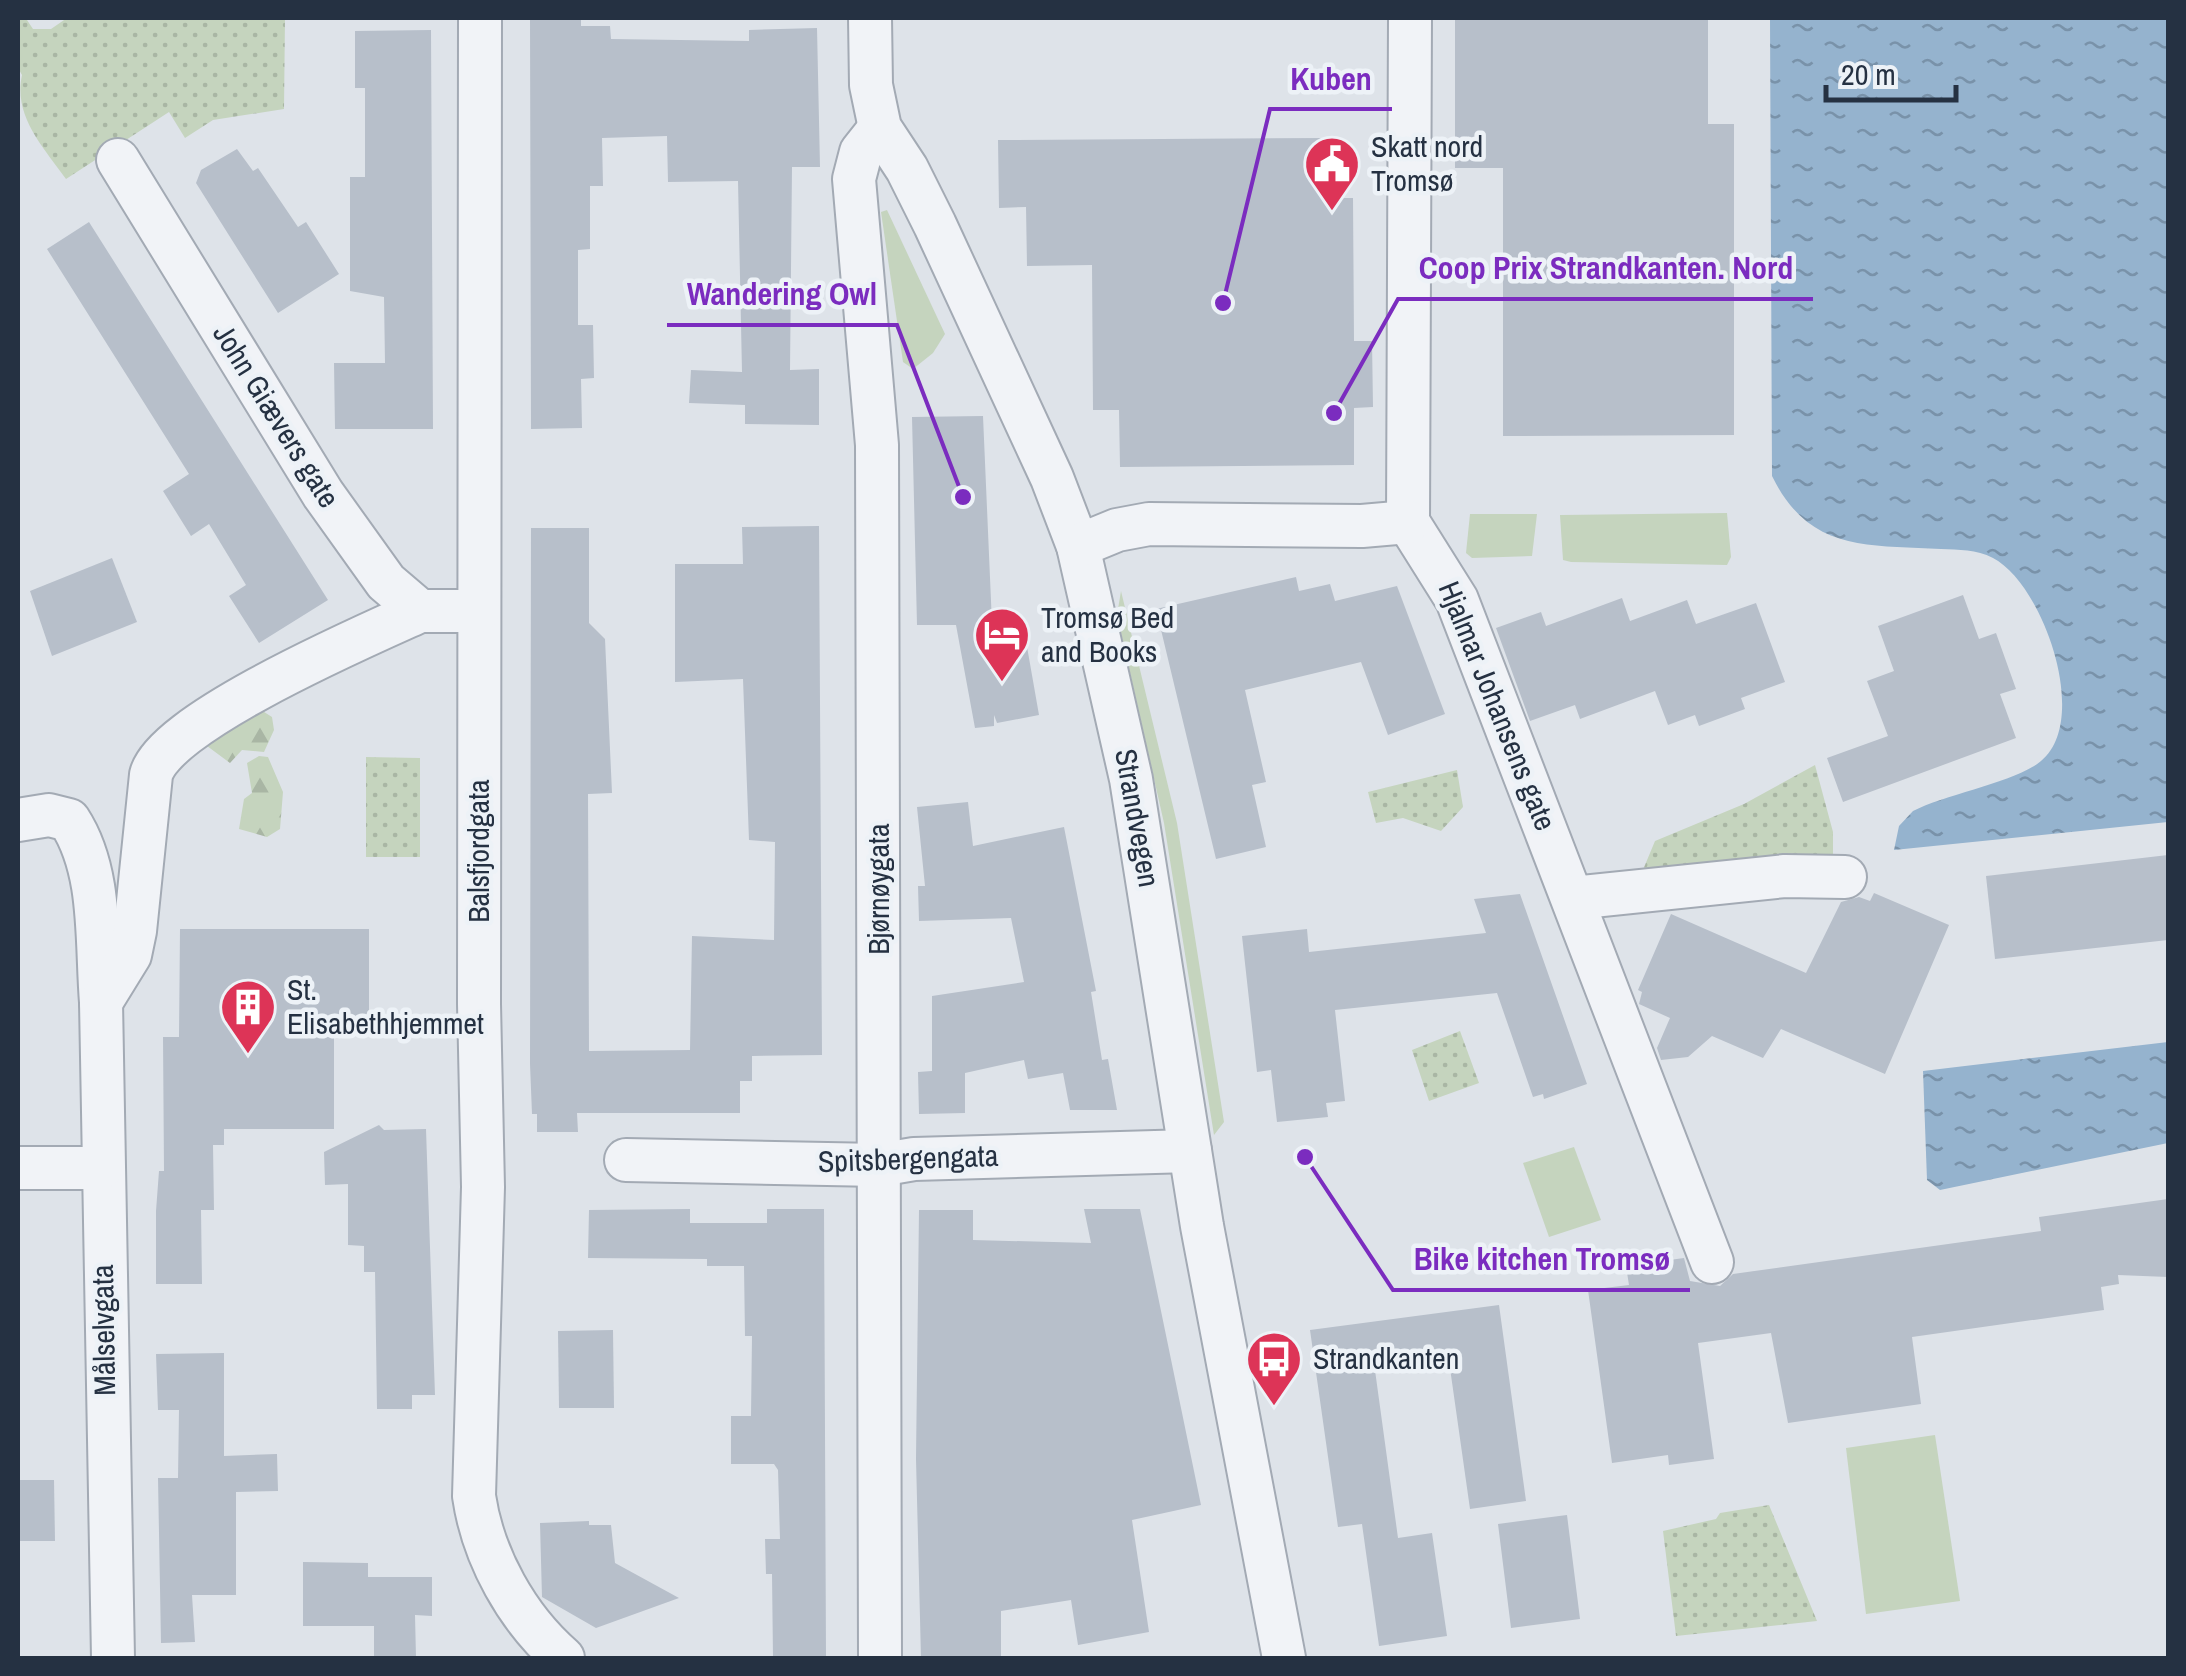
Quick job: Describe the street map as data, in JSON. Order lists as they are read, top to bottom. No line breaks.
{"streets":{"street":["John Giævers gate","Hjalmar Johansens gate","Strandvegen","Balsfjordgata","Bjørnøygata","Spitsbergengata","Målselvgata"]},"crossings":[["Strandvegen","Bjørnøygata"],["Strandvegen","Spitsbergengata"],["Bjørnøygata","Spitsbergengata"]],"places":{"public building":["Skatt nord Tromsø"],"other":["Kuben","Coop Prix Strandkanten. Nord","Wandering Owl","Bike kitchen Tromsø"],"hotel":["Tromsø Bed and Books"],"building":["St. Elisabethhjemmet"],"bus stop":["Strandkanten"]},"scale_bar":"20 m"}
